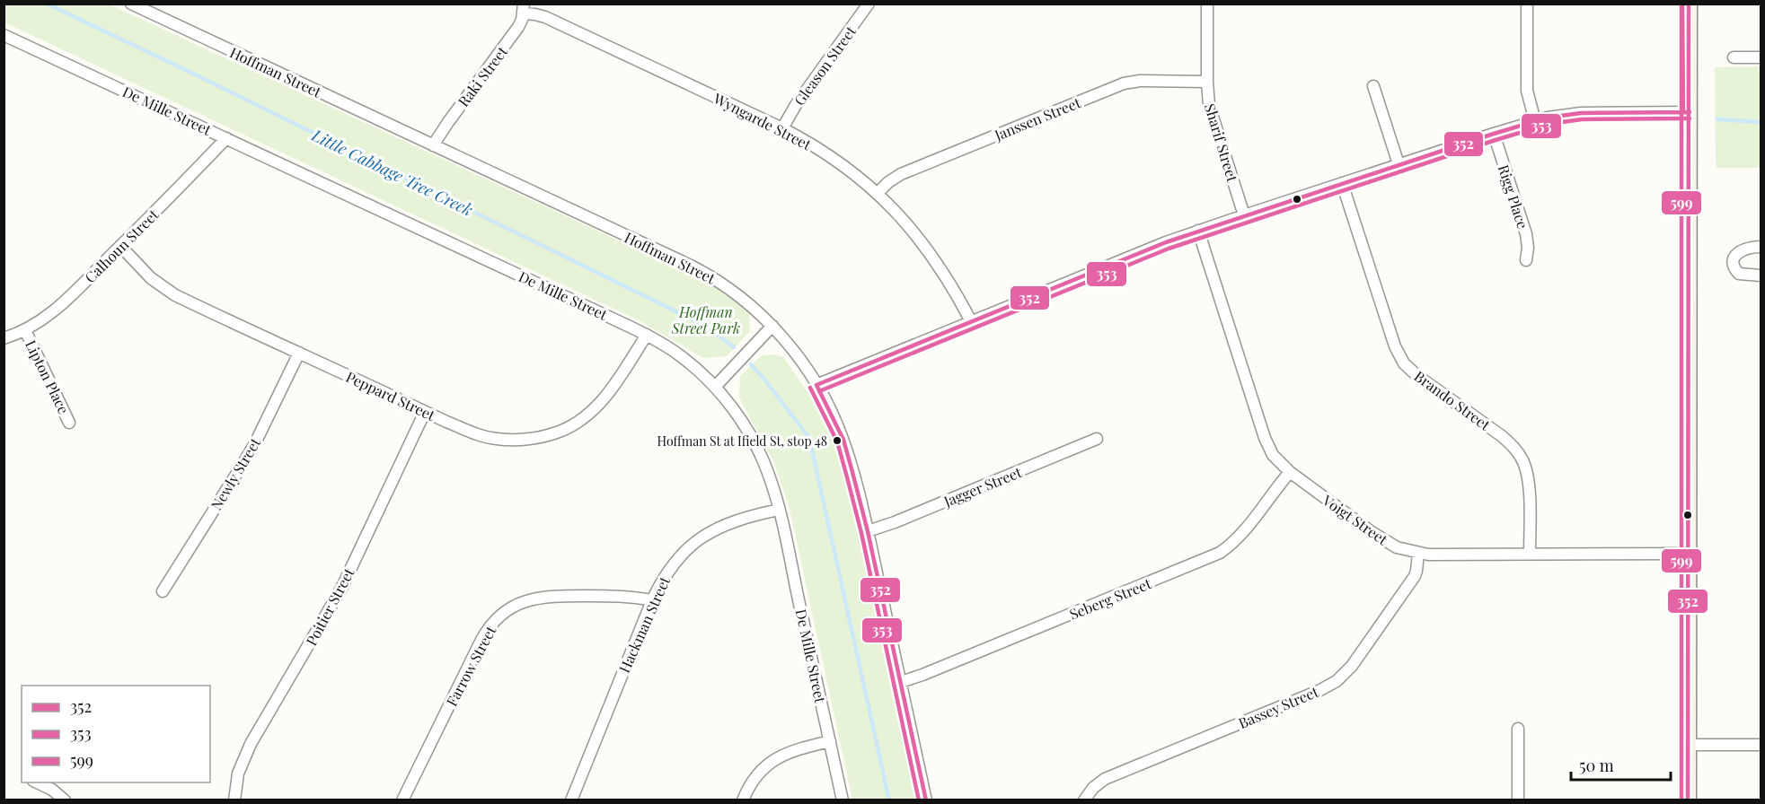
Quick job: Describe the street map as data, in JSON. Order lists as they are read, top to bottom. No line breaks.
{"streets":{"street":["Gleason Street","Hoffman Street","Raki Street","De Mille Street","Janssen Street","Wyngarde Street","Sharif Street","Rigg Place","Calhoun Street","Lipton Place","Peppard Street","Brando Street","Newly Street","Jagger Street","Voigt Street","Seberg Street","Poitier Street","Hackman Street","Farrow Street","Bassey Street"]},"crossings":[["Gleason Street","Wyngarde Street"],["Hoffman Street","Raki Street"],["Hoffman Street","Jagger Street"],["Hoffman Street","Seberg Street"],["Raki Street","Wyngarde Street"],["De Mille Street","Calhoun Street"],["De Mille Street","Peppard Street"],["De Mille Street","Hackman Street"],["Janssen Street","Wyngarde Street"],["Janssen Street","Sharif Street"],["Calhoun Street","Lipton Place"],["Calhoun Street","Peppard Street"],["Peppard Street","Newly Street"],["Peppard Street","Poitier Street"],["Brando Street","Voigt Street"],["Voigt Street","Seberg Street"],["Voigt Street","Bassey Street"],["Hackman Street","Farrow Street"]],"water":["Little Cabbage Tree Creek"],"parks":["Hoffman Street Park"],"places":["Hoffman St at Ifield St, stop 48"],"lines":["transit line 352","transit line 353","transit line 599"],"legend":["352","353","599"],"scale_bar":"50 m"}
